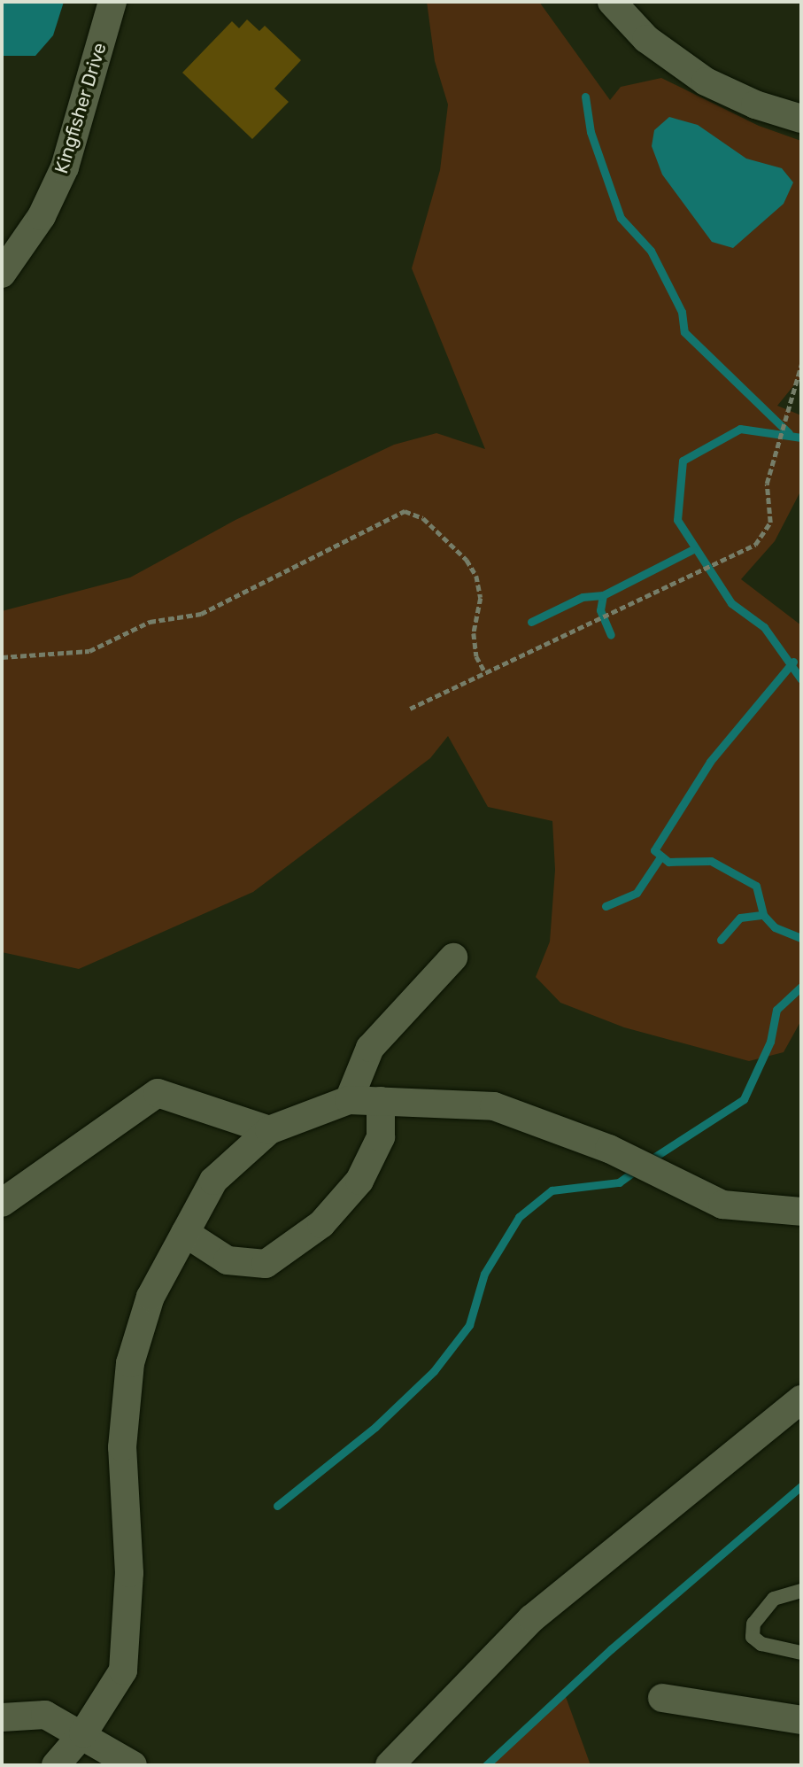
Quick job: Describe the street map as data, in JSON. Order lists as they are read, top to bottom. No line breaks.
{"streets":{"street":["Kingfisher Drive"]}}
